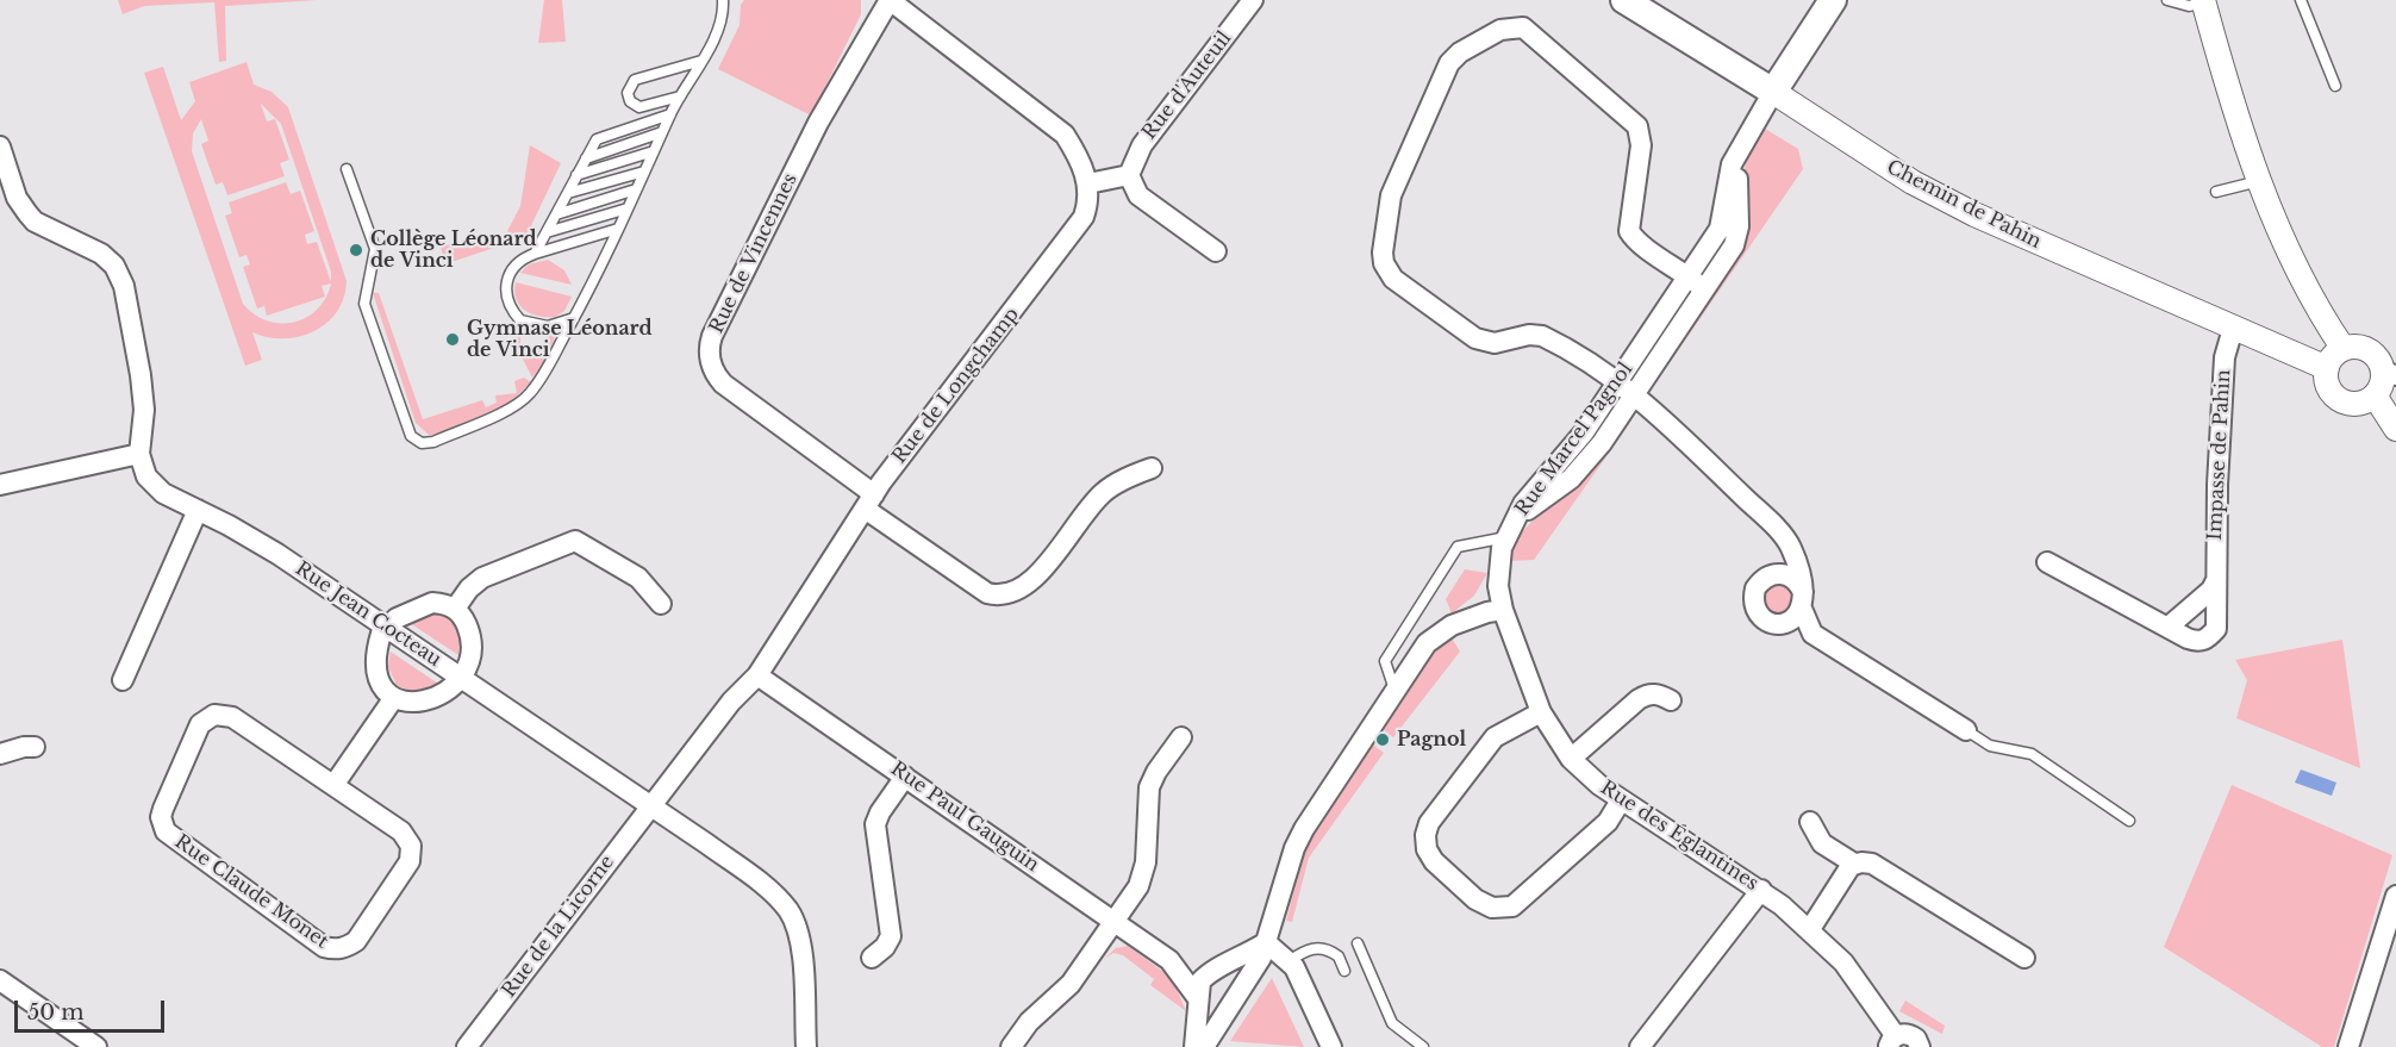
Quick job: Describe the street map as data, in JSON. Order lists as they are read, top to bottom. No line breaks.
{"streets":{"main road":["Chemin de Pahin"],"street":["Rue d'Auteuil","Rue de Vincennes","Rue de Longchamp","Rue Marcel Pagnol","Impasse de Pahin","Rue Jean Cocteau","Rue Paul Gauguin","Rue des Églantines","Rue Claude Monet","Rue de la Licorne"]},"crossings":[["Chemin de Pahin","Impasse de Pahin"],["Rue de Vincennes","Rue de Longchamp"],["Rue de Longchamp","Rue Jean Cocteau"],["Rue de Longchamp","Rue Paul Gauguin"],["Rue de Longchamp","Rue de la Licorne"],["Rue Marcel Pagnol","Rue des Églantines"],["Rue Jean Cocteau","Rue de la Licorne"]],"places":["Collège Léonard de Vinci","Gymnase Léonard de Vinci","Pagnol"],"scale_bar":"50 m"}
